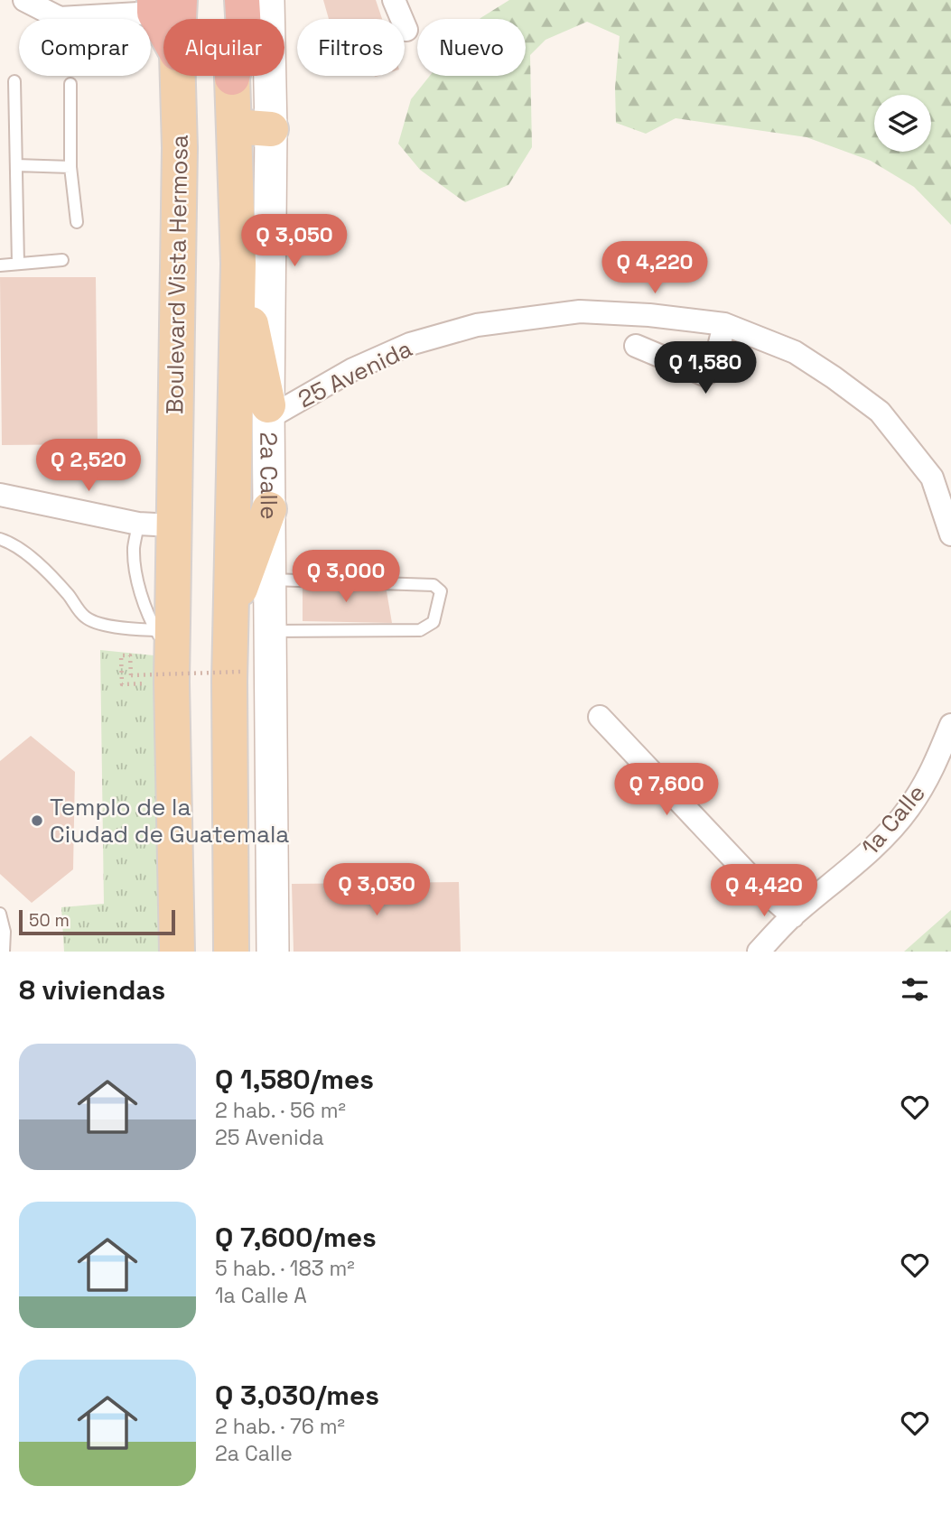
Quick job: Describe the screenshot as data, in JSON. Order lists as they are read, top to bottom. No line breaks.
{"streets":{"main road":["Boulevard Vista Hermosa"],"street":["25 Avenida","2a Calle","1a Calle"]},"crossings":[["25 Avenida","2a Calle"]],"places":["Templo de la Ciudad de Guatemala"],"scale_bar":"50 m","page":{"chip":["Comprar","Alquilar","Filtros","Nuevo"],"price":["Q 3,050","Q 4,220","Q 1,580","Q 2,520","Q 3,000","Q 7,600","Q 3,030","Q 4,420"],"scale":"50 m","heading":"8 viviendas","list":[{"name":"Q 1,580/mes","note":"2 hab. · 56 m² · 25 Avenida"},{"name":"Q 7,600/mes","note":"5 hab. · 183 m² · 1a Calle A"},{"name":"Q 3,030/mes","note":"2 hab. · 76 m² · 2a Calle"}]}}
